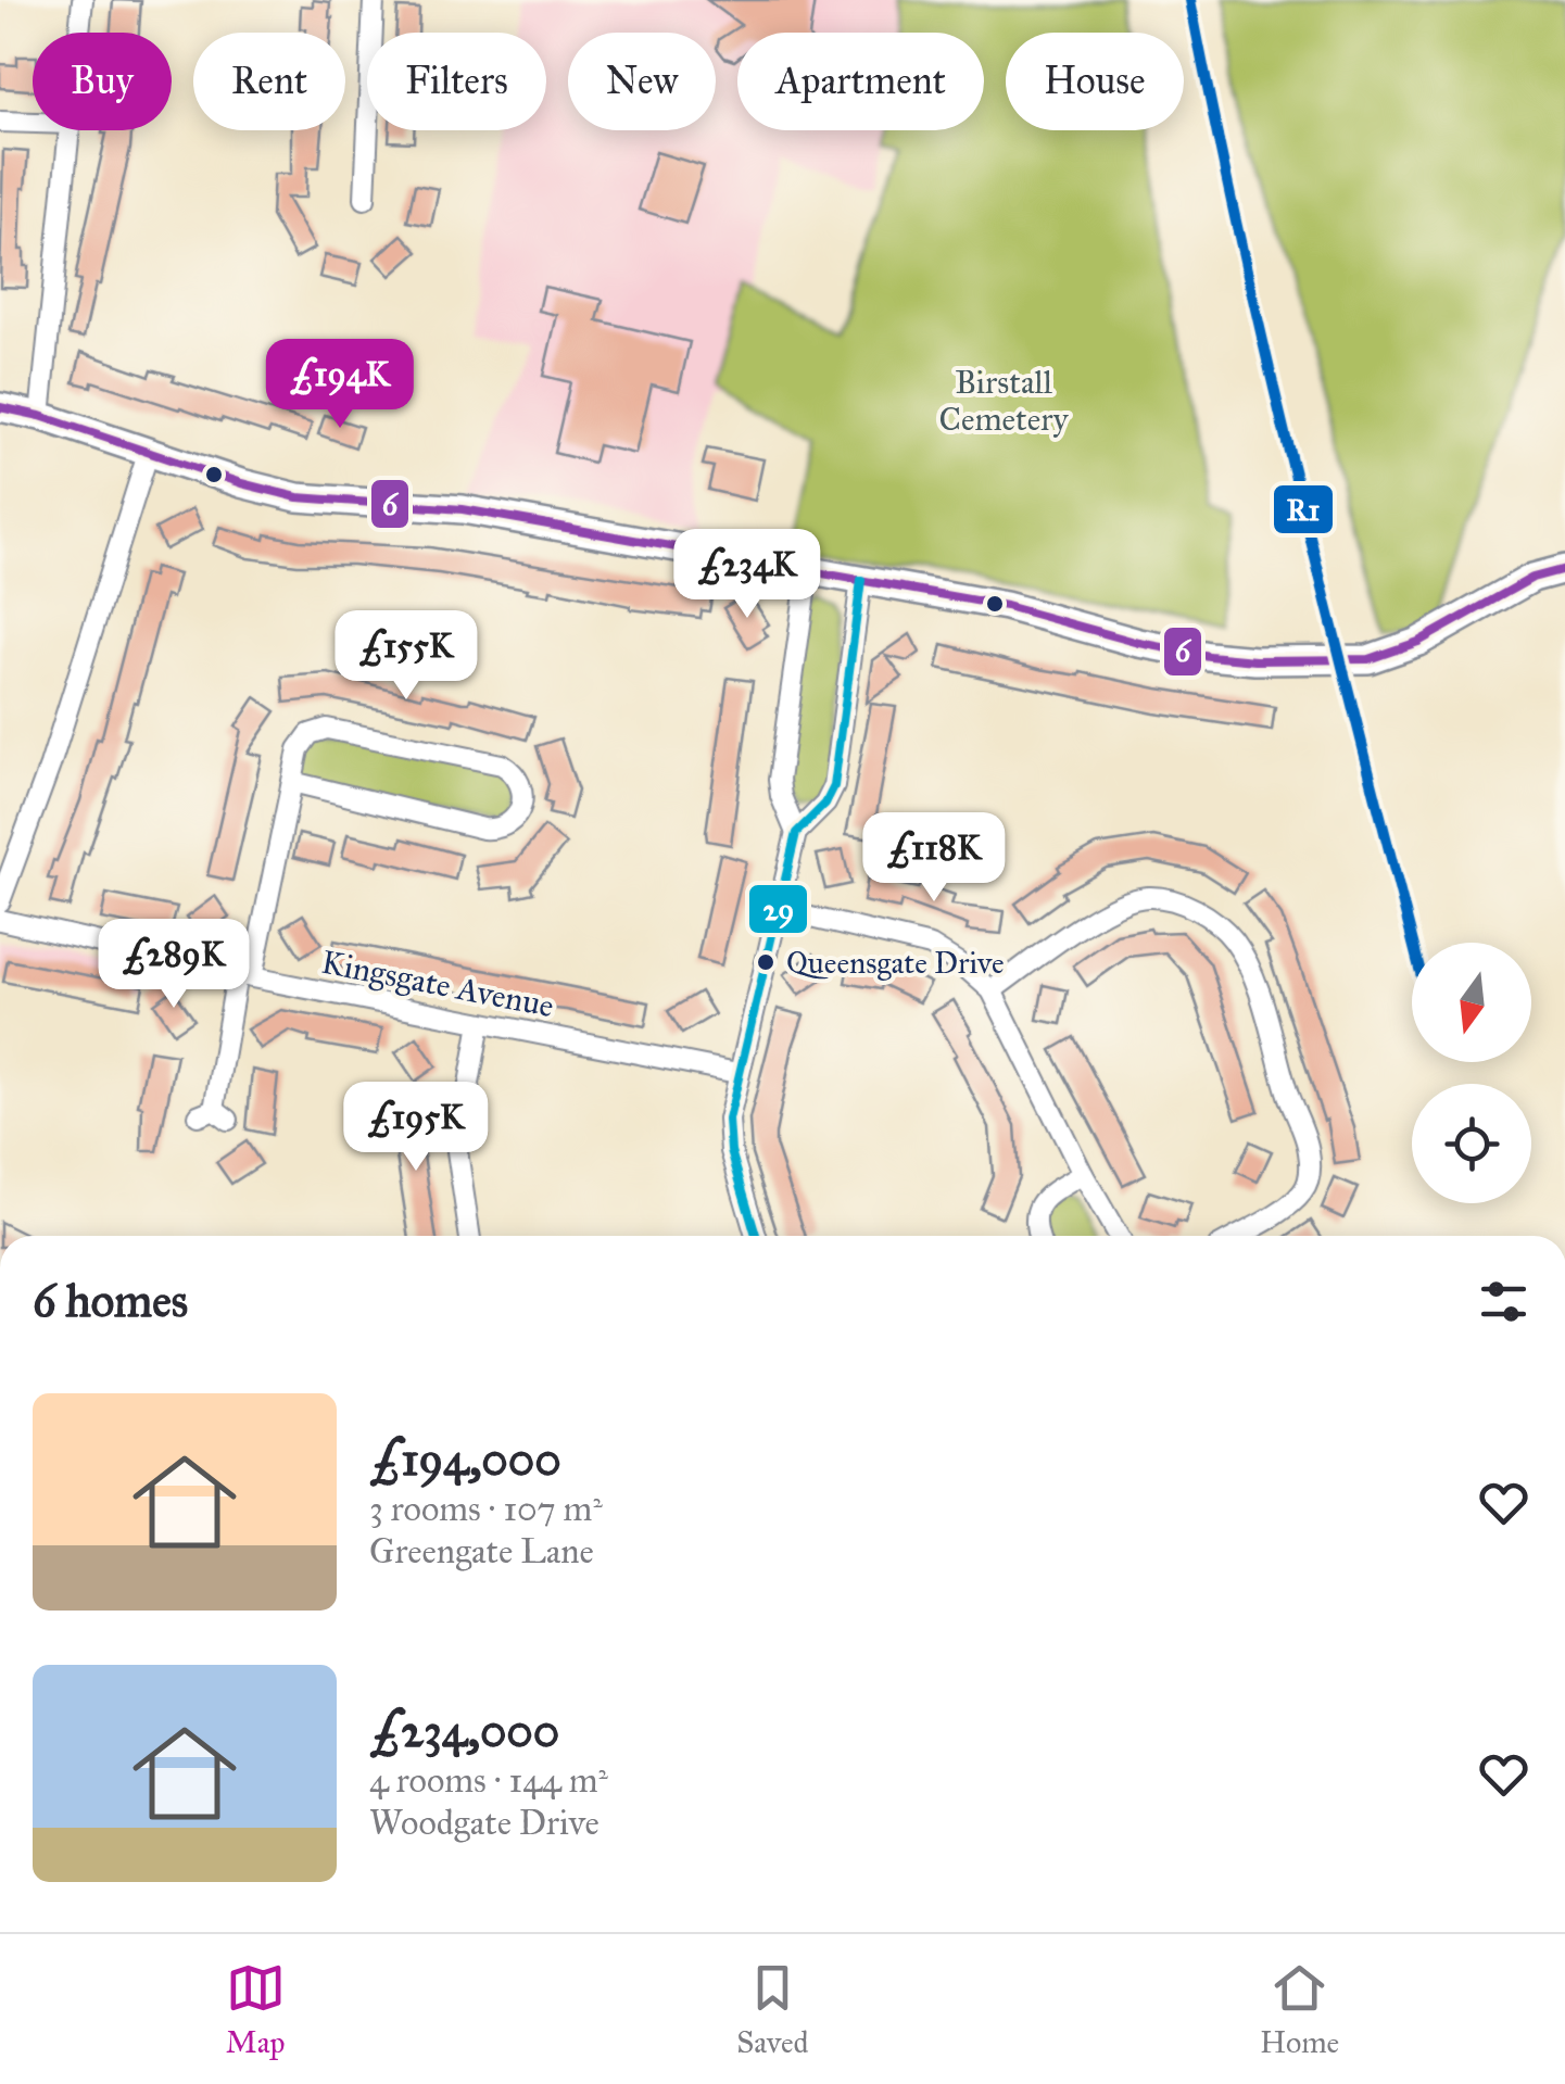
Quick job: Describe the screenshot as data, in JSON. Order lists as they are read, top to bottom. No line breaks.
{"streets":{"street":["Kingsgate Avenue"]},"parks":["Birstall Cemetery"],"places":["Queensgate Drive"],"lines":["transit line R1","transit line 6","transit line 29"],"north":"bottom","page":{"chip":["Buy","Rent","Filters","New","Apartment","House"],"price":["£194K","£234K","£155K","£118K","£289K","£195K"],"heading":"6 homes","list":[{"name":"£194,000","note":"3 rooms · 107 m² · Greengate Lane"},{"name":"£234,000","note":"4 rooms · 144 m² · Woodgate Drive"}],"tabs":["Map","Saved","Home"]}}
